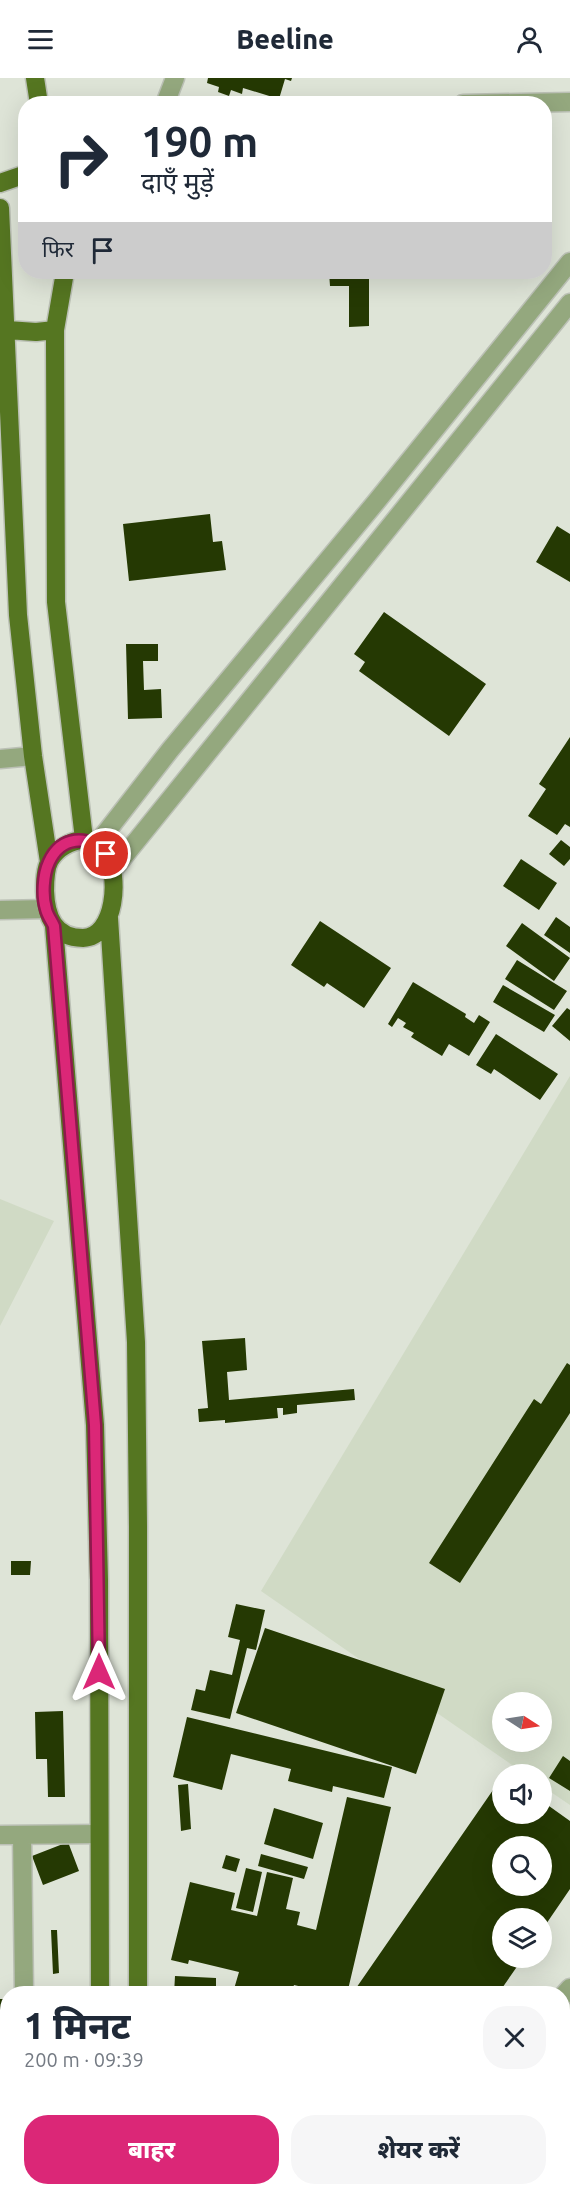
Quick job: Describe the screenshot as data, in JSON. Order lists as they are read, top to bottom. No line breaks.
{"north":"right","page":{"header":"Beeline","turn":["190 m","दाएँ मुड़ें"],"then":"फिर","heading":["1 मिनट","200 m · 09:39"],"buttons":["बाहर","शेयर करें"]}}
